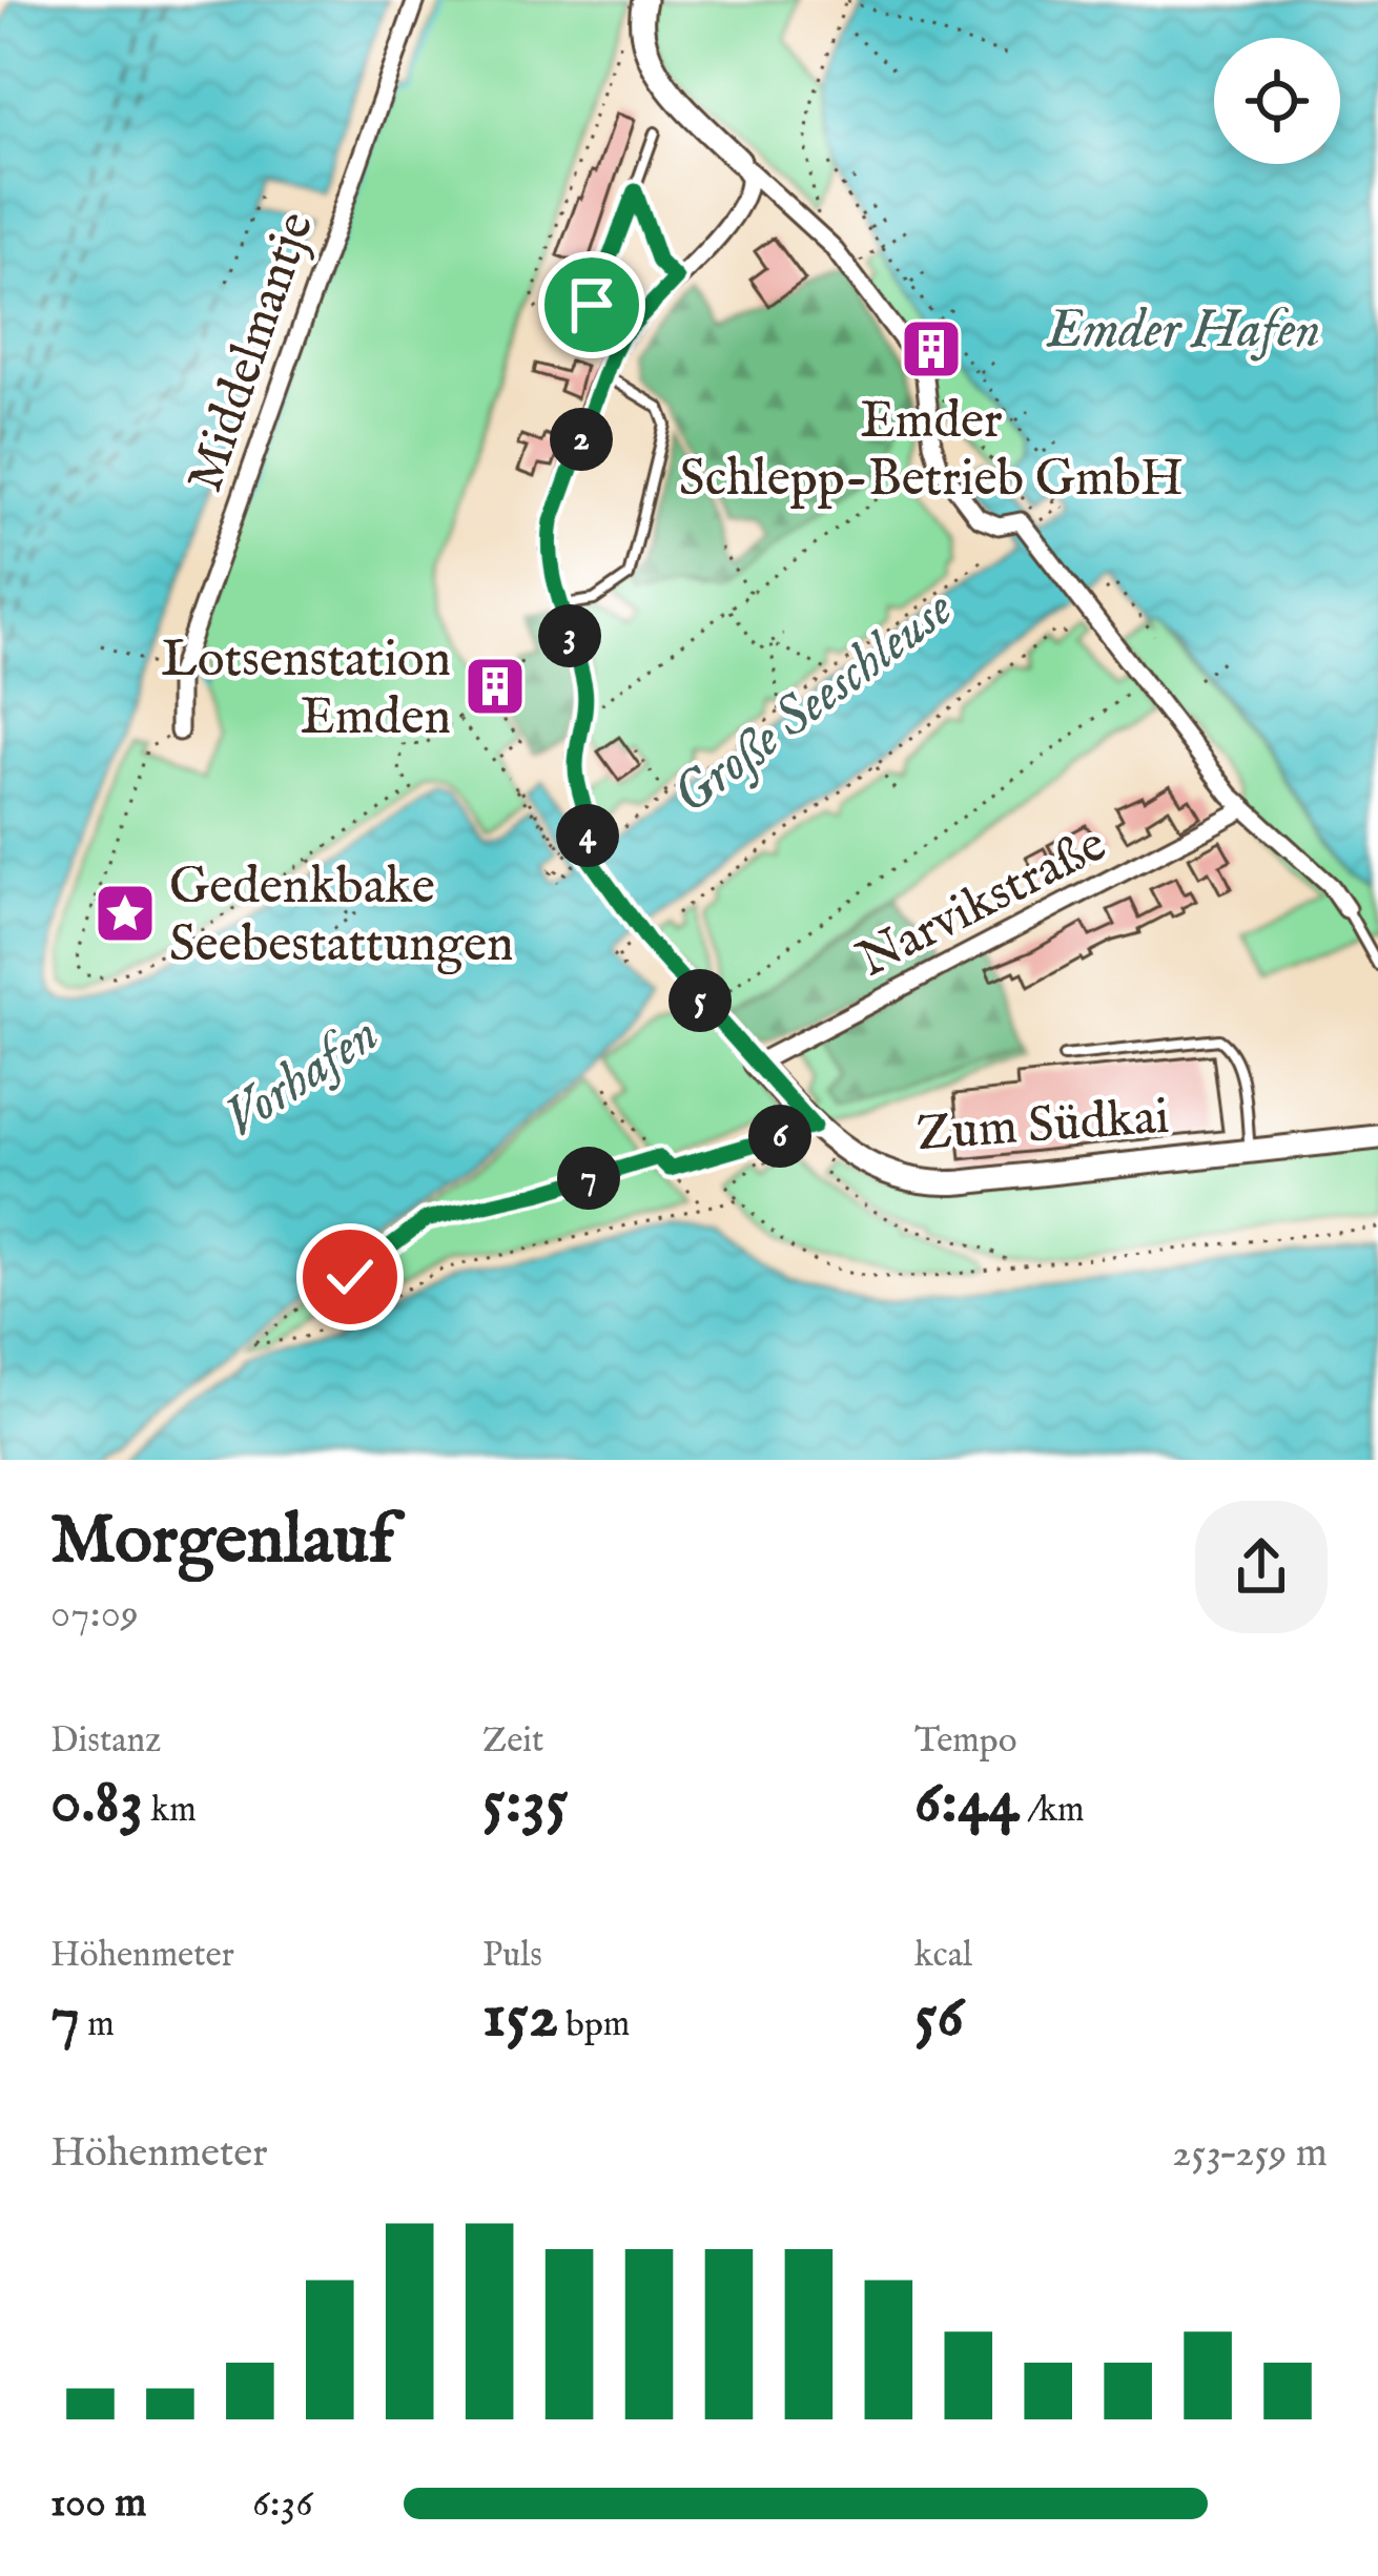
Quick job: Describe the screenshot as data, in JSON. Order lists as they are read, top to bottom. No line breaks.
{"streets":{"street":["Middelmantje","Narvikstraße","Zum Südkai"]},"crossings":[["Narvikstraße","Zum Südkai"]],"water":["Emder Hafen","Große Seeschleuse","Vorhafen"],"places":{"building":["Emder Schlepp-Betrieb GmbH","Lotsenstation Emden"],"place":["Gedenkbake Seebestattungen"]},"page":{"pins":["2","3","4","5","6","7"],"heading":["Morgenlauf","07:09"],"stats":[["Distanz","0.83 km"],["Zeit","5:35"],["Tempo","6:44 /km"],["Höhenmeter","7 m"],["Puls","152 bpm"],["kcal","56"]],"chart":["Höhenmeter","253–259 m"],"list":[{"name":"100 m","note":"6:36"}]}}
